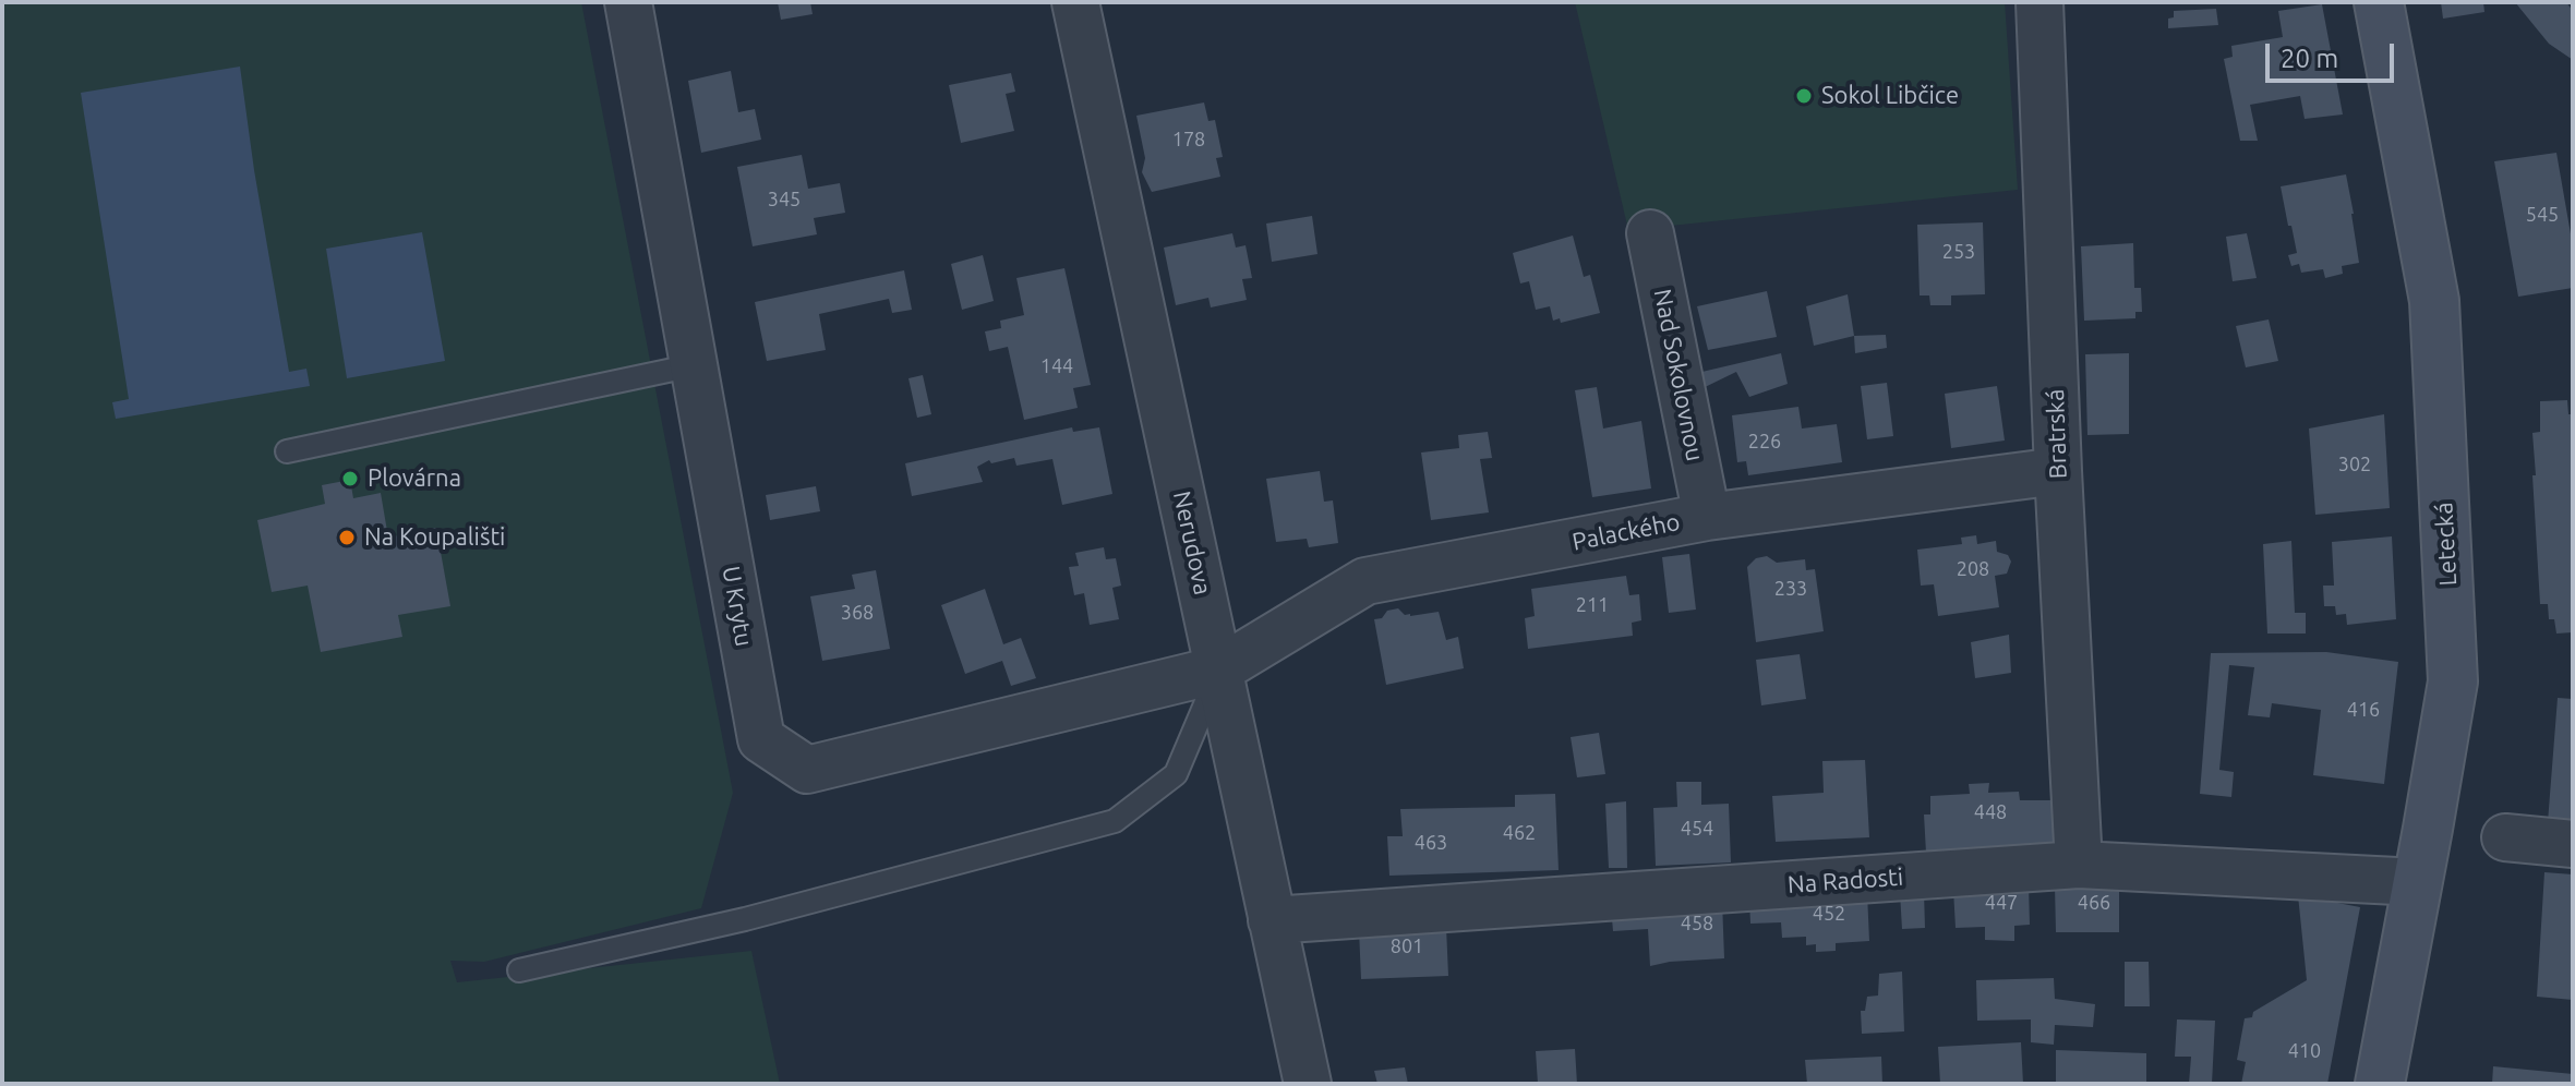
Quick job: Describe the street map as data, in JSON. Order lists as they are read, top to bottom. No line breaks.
{"streets":{"street":["Nad Sokolovnou","Bratrská","Palackého","Nerudova","Letecká","U Krytu","Na Radosti"]},"crossings":[["Nad Sokolovnou","Palackého"],["Bratrská","Palackého"],["Bratrská","Na Radosti"],["Palackého","Nerudova"],["Palackého","U Krytu"],["Nerudova","U Krytu"],["Nerudova","Na Radosti"],["Letecká","Na Radosti"]],"places":["Sokol Libčice","Plovárna","Na Koupališti"],"house_numbers":["178","345","545","253","144","226","302","208","233","211","368","416","448","454","462","463","447","466","452","458","801","410"],"scale_bar":"20 m"}
